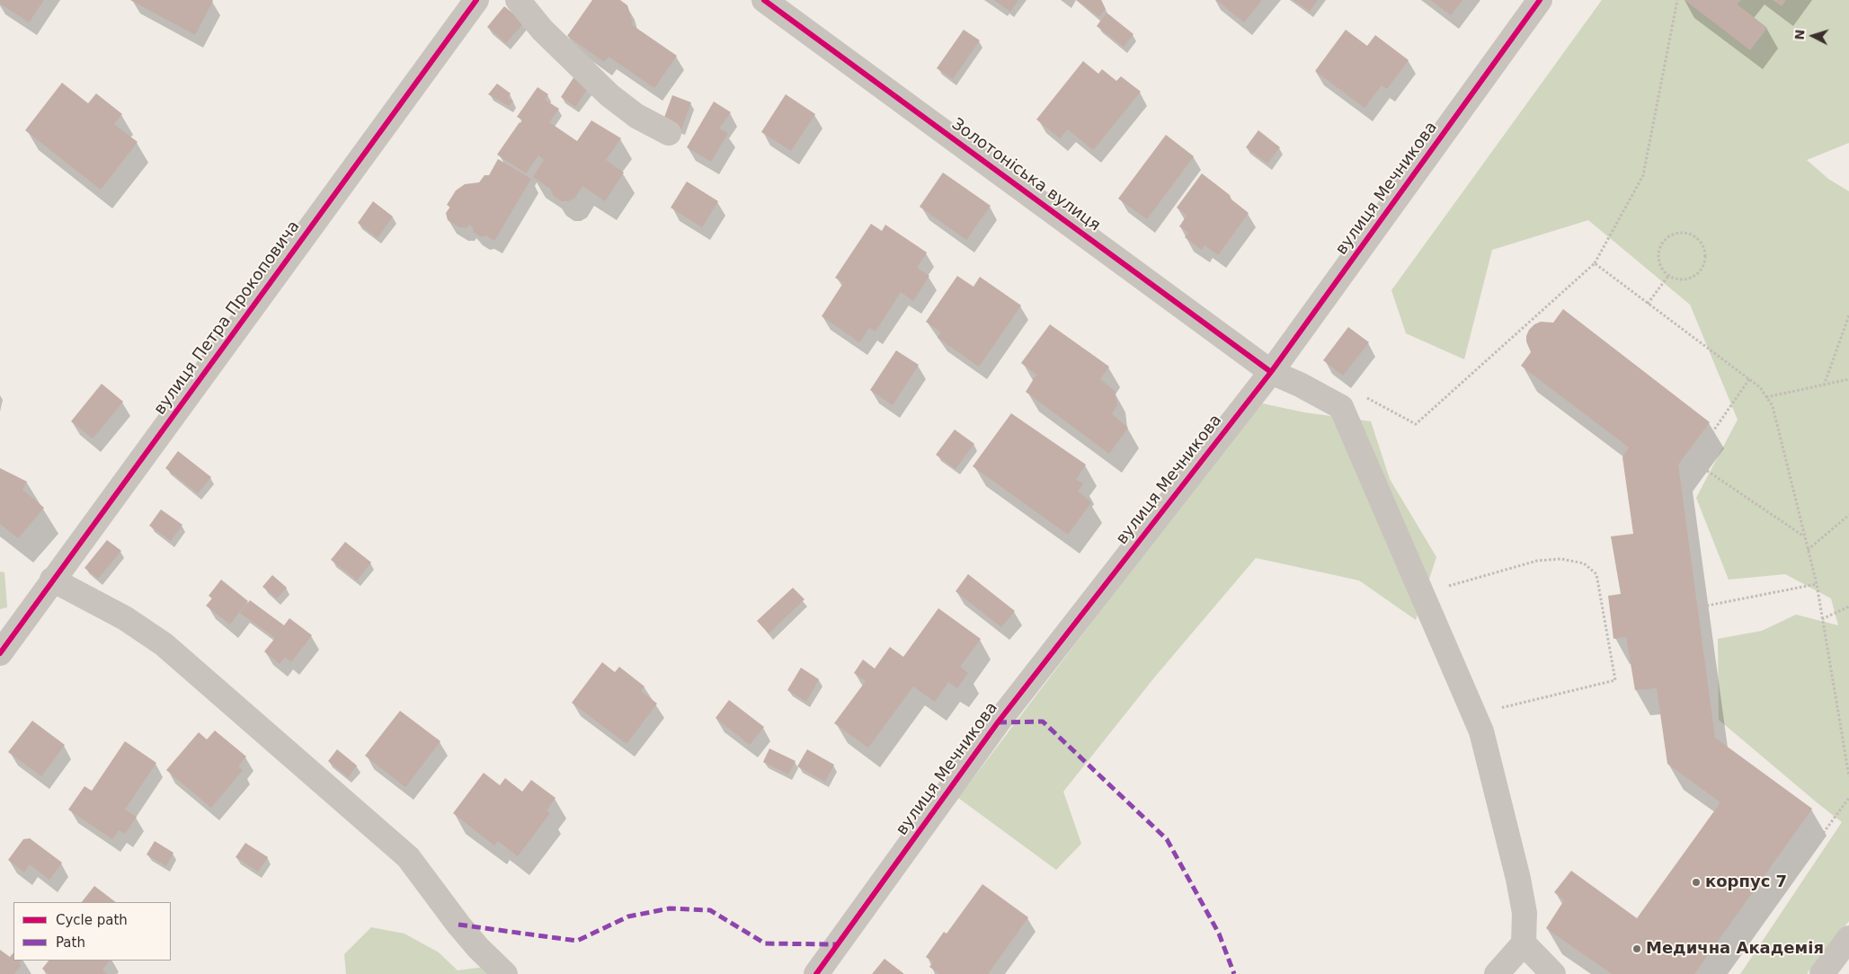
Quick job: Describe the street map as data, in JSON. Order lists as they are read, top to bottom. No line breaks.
{"streets":{"street":["Золотоніська вулиця","вулиця Мечникова","вулиця Петра Прокоповича"]},"crossings":[["Золотоніська вулиця","вулиця Мечникова"]],"places":["корпус 7","Медична Академія"],"legend":["Cycle path","Path"],"north":"left"}
